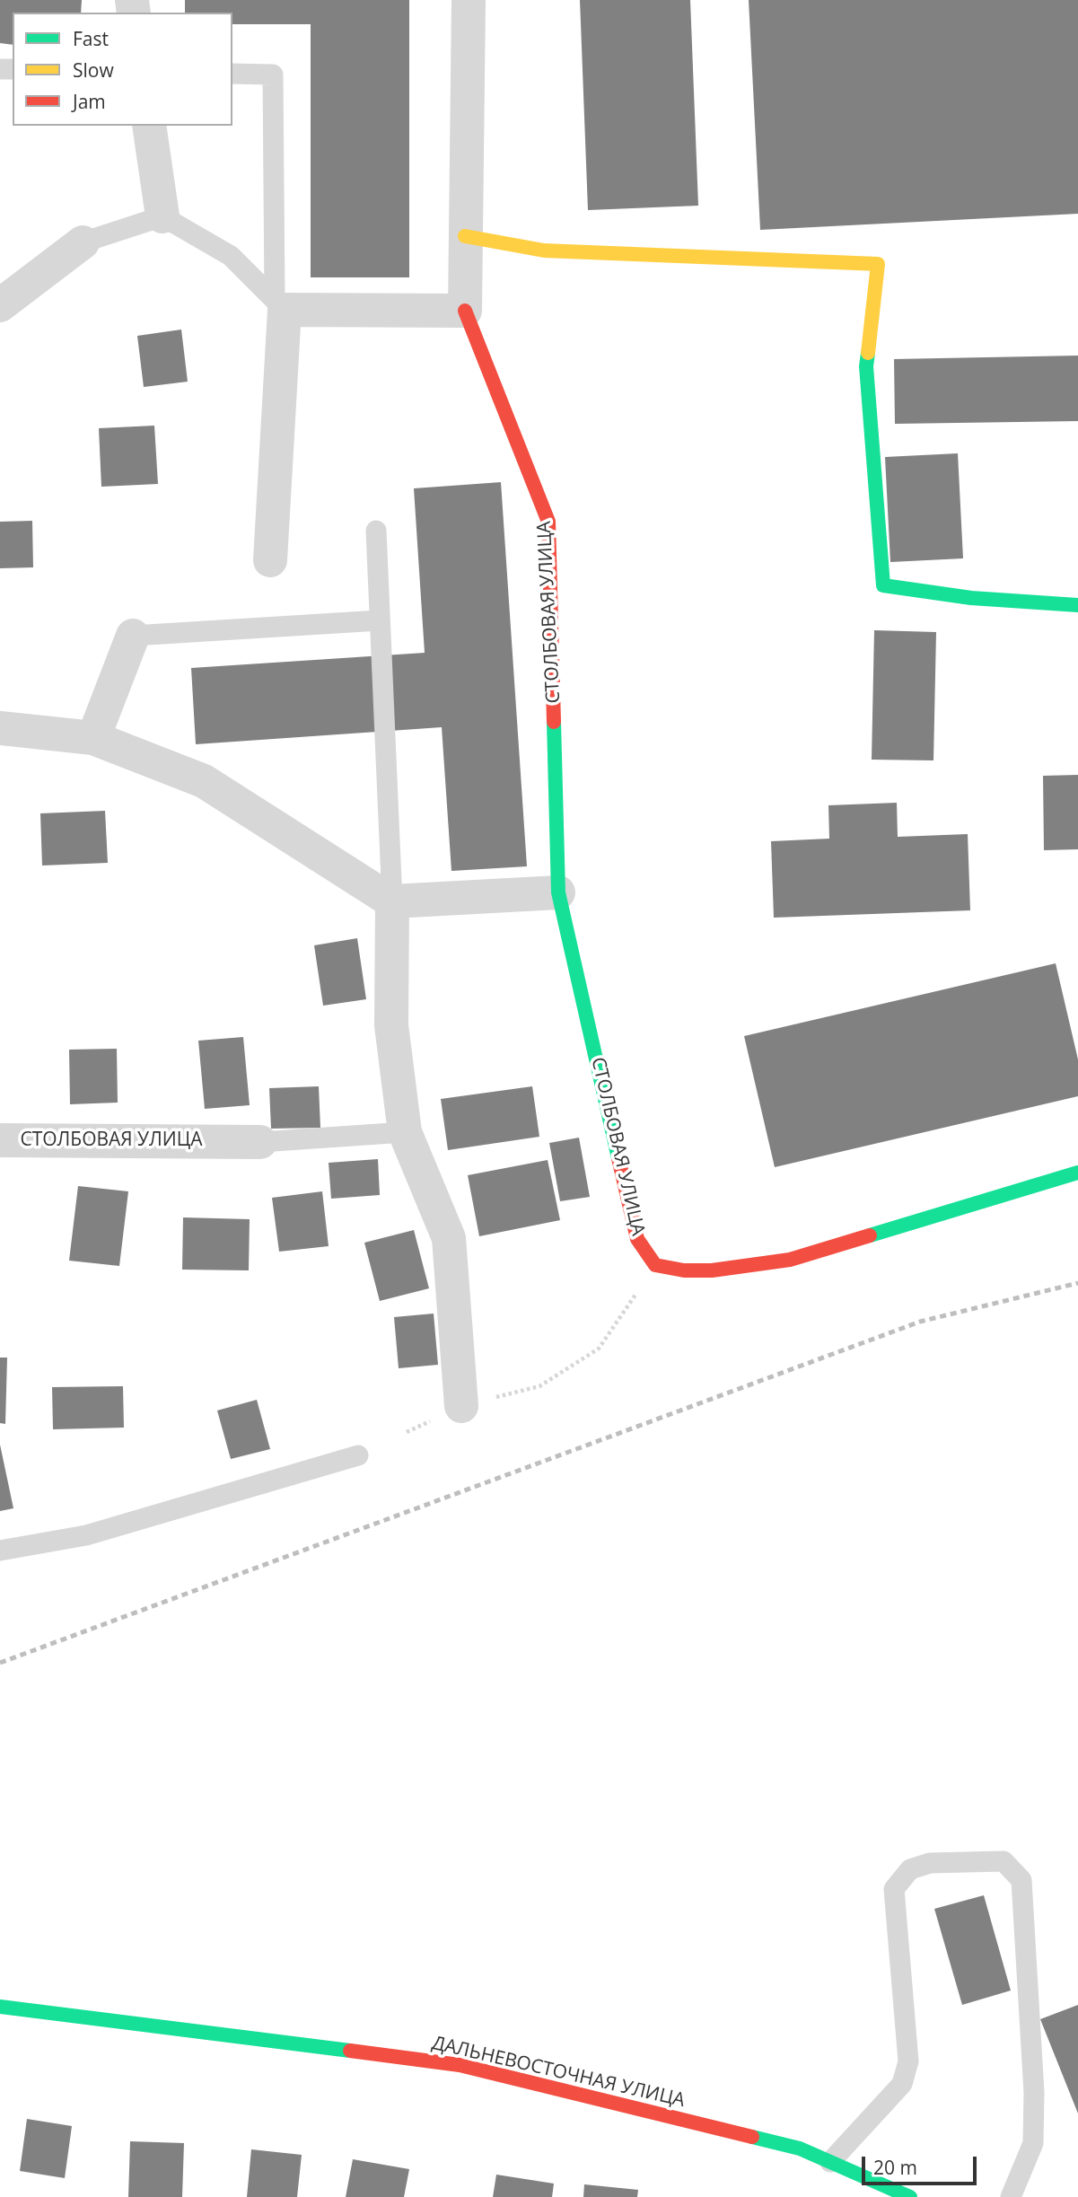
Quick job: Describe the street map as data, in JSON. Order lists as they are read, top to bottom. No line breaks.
{"streets":{"street":["СТОЛБОВАЯ УЛИЦА","ДАЛЬНЕВОСТОЧНАЯ УЛИЦА"]},"legend":["Fast","Slow","Jam"],"scale_bar":"20 m"}
